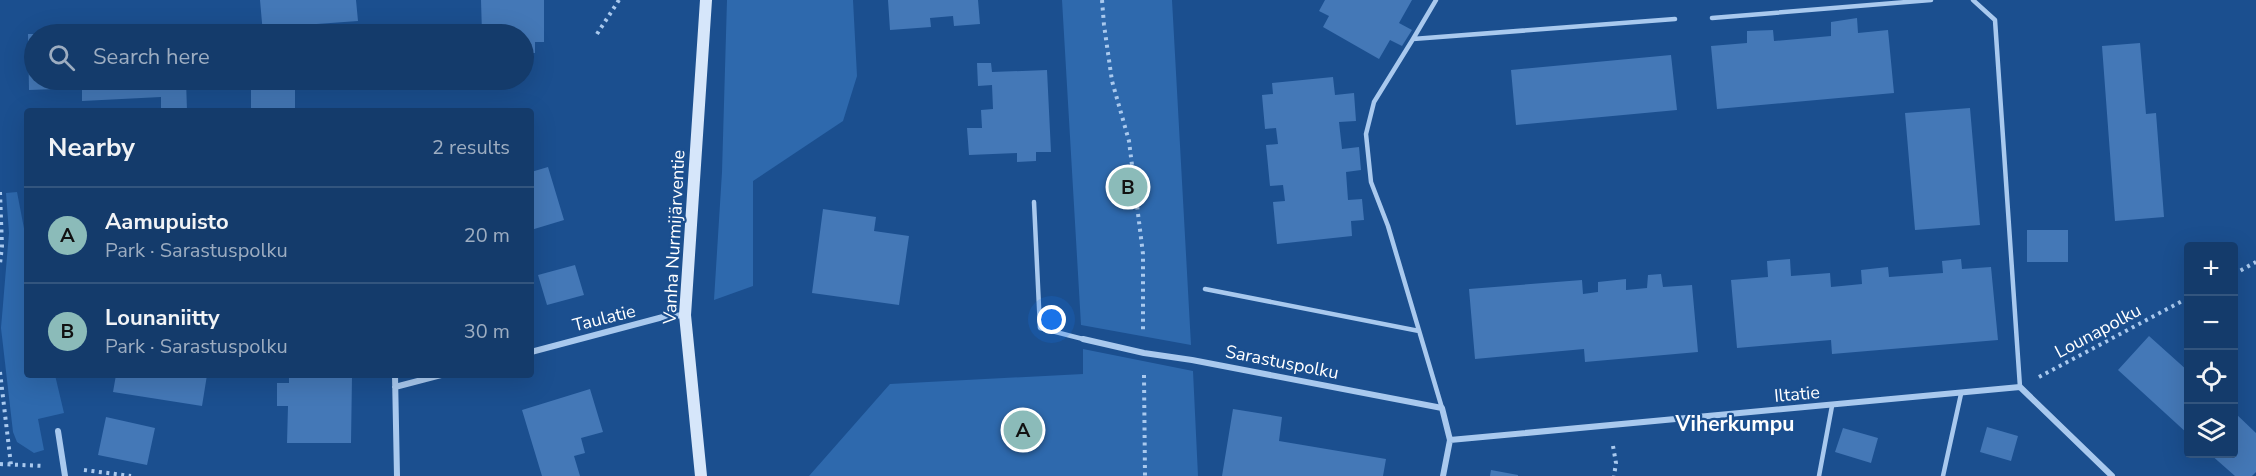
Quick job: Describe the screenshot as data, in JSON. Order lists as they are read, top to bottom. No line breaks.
{"streets":{"street":["Vanha Nurmijärventie","Taulatie","Sarastuspolku","Iltatie"],"path":["Lounapolku"]},"crossings":[["Vanha Nurmijärventie","Taulatie"],["Lounapolku","Iltatie"]],"districts":["Viherkumpu"],"page":{"search":"Search here","heading":["Nearby","2 results"],"pins":["B","A"],"list":[{"mark":"A","name":"Aamupuisto","note":"Park · Sarastuspolku","value":"20 m"},{"mark":"B","name":"Lounaniitty","note":"Park · Sarastuspolku","value":"30 m"}],"map_buttons":["+","−"]}}
